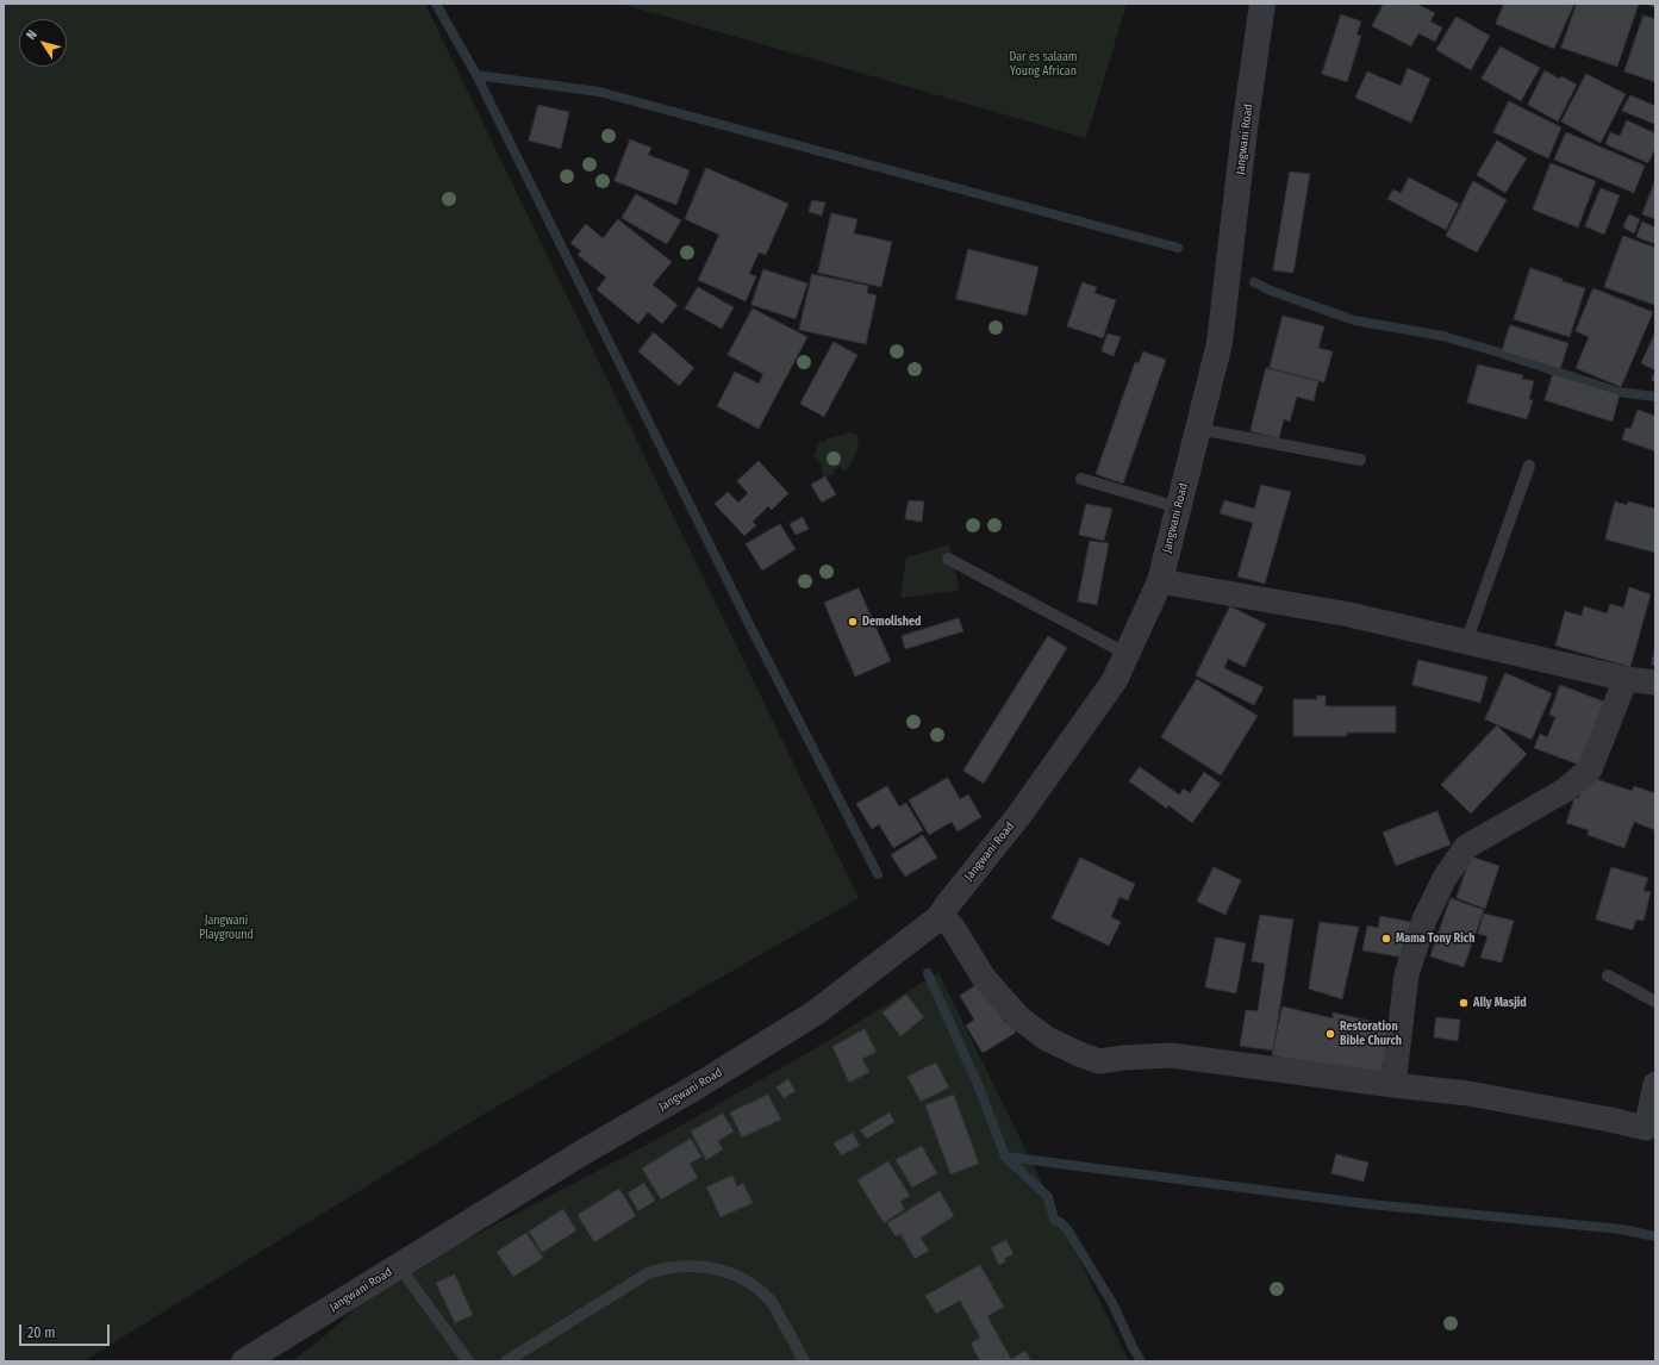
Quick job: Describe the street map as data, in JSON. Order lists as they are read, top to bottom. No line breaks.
{"streets":{"street":["Jangwani Road"]},"parks":["Dar es salaam Young African","Jangwani Playground"],"places":["Demolished","Mama Tony Rich","Ally Masjid","Restoration Bible Church"],"scale_bar":"20 m","north":"top left"}
